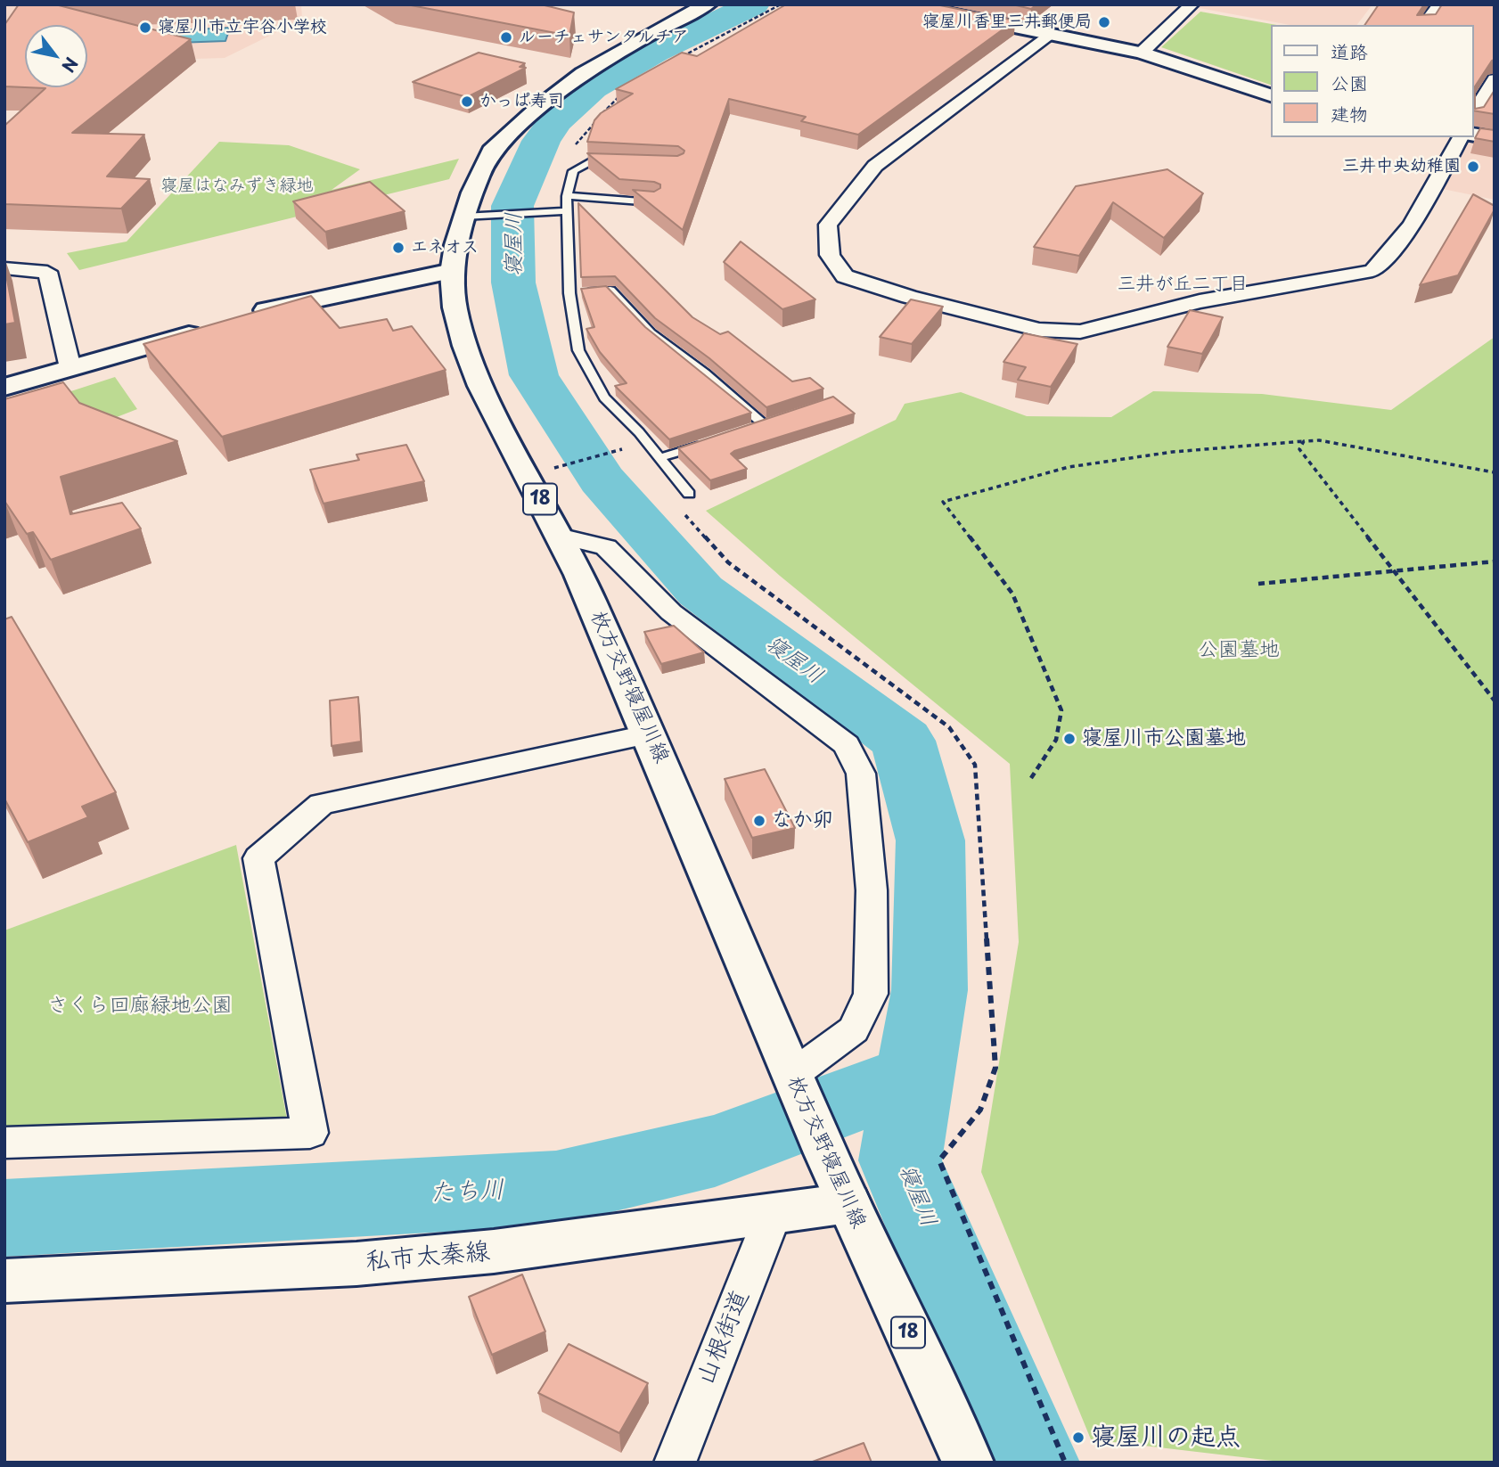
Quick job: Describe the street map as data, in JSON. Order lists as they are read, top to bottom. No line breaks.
{"streets":{"main road":["18","枚方交野寝屋川線","私市太秦線"],"street":["山根街道"]},"crossings":[["枚方交野寝屋川線","私市太秦線"],["私市太秦線","山根街道"]],"districts":["三井が丘二丁目"],"water":["寝屋川","たち川"],"parks":["寝屋はなみずき緑地","公園墓地","さくら回廊緑地公園"],"places":["寝屋川香里三井郵便局","寝屋川市立宇谷小学校","ルーチェサンタルチア","かっぱ寿司","三井中央幼稚園","エネオス","寝屋川市公園墓地","なか卯","寝屋川の起点"],"legend":["道路","公園","建物"],"north":"bottom right"}
